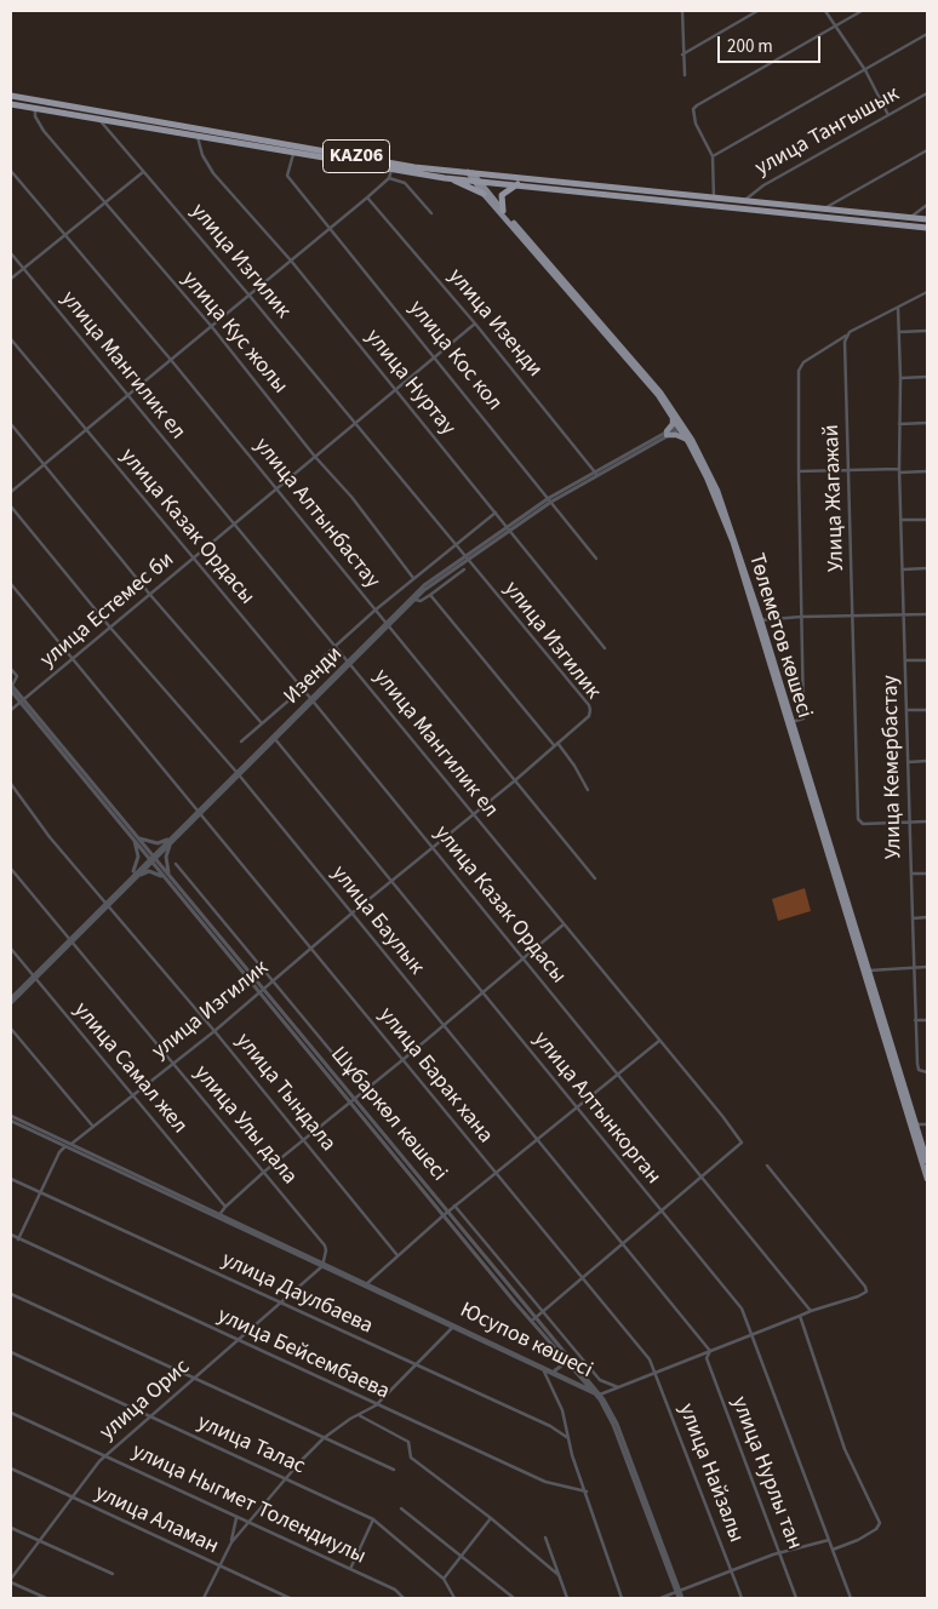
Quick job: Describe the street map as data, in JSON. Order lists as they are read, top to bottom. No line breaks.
{"streets":{"highway":["KАZ06"],"main road":["Төлеметов көшесі"],"street":["улица Тангышык","улица Изгилик","улица Изенди","улица Кус жолы","улица Кос кол","улица Мангилик ел","улица Нуртау","Улица Жагажай","улица Алтынбастау","улица Казак Ордасы","улица Естемес би","Изенди","Улица Кемербастау","улица Баулык","улица Самал жел","улица Барак хана","улица Тындала","улица Алтынкорган","Шұбаркөл көшесі","улица Улы дала","улица Даулбаева","Юсупов көшесі","улица Бейсембаева","улица Орис","улица Талас","улица Найзалы","улица Нурлы тан","улица Ныгмет Толендиулы","улица Аламан"]},"crossings":[["улица Тангышык","KАZ06"],["KАZ06","улица Изгилик"],["KАZ06","улица Кус жолы"],["KАZ06","улица Кос кол"],["KАZ06","улица Нуртау"],["KАZ06","Төлеметов көшесі"],["улица Изгилик","улица Мангилик ел"],["улица Изгилик","улица Алтынбастау"],["улица Изгилик","улица Казак Ордасы"],["улица Изгилик","улица Естемес би"],["улица Изгилик","Изенди"],["улица Изгилик","улица Баулык"],["улица Изгилик","улица Самал жел"],["улица Изгилик","улица Барак хана"],["улица Изгилик","улица Тындала"],["улица Изгилик","улица Алтынкорган"],["улица Изгилик","Шұбаркөл көшесі"],["улица Изгилик","улица Улы дала"],["улица Изгилик","Юсупов көшесі"],["улица Изенди","улица Естемес би"],["улица Изенди","Изенди"],["улица Кус жолы","улица Естемес би"],["улица Кос кол","улица Естемес би"],["улица Кос кол","Изенди"],["улица Мангилик ел","улица Казак Ордасы"],["улица Мангилик ел","улица Естемес би"],["улица Мангилик ел","Изенди"],["улица Нуртау","улица Естемес би"],["улица Нуртау","Изенди"],["Улица Жагажай","Улица Кемербастау"],["улица Алтынбастау","улица Естемес би"],["улица Алтынбастау","Изенди"],["улица Казак Ордасы","улица Естемес би"],["улица Казак Ордасы","Изенди"],["улица Естемес би","улица Баулык"],["улица Естемес би","улица Барак хана"],["улица Естемес би","Шұбаркөл көшесі"],["Төлеметов көшесі","Изенди"],["Изенди","улица Баулык"],["Изенди","улица Самал жел"],["Изенди","улица Барак хана"],["Изенди","улица Тындала"],["Изенди","улица Алтынкорган"],["Изенди","Шұбаркөл көшесі"],["Изенди","улица Улы дала"],["улица Баулык","улица Нурлы тан"],["улица Барак хана","улица Найзалы"],["Шұбаркөл көшесі","Юсупов көшесі"],["улица Улы дала","Юсупов көшесі"],["улица Улы дала","улица Орис"],["улица Даулбаева","улица Орис"],["Юсупов көшесі","улица Орис"],["улица Бейсембаева","улица Орис"],["улица Орис","улица Талас"],["улица Орис","улица Ныгмет Толендиулы"],["улица Орис","улица Аламан"]],"scale_bar":"200 m"}
